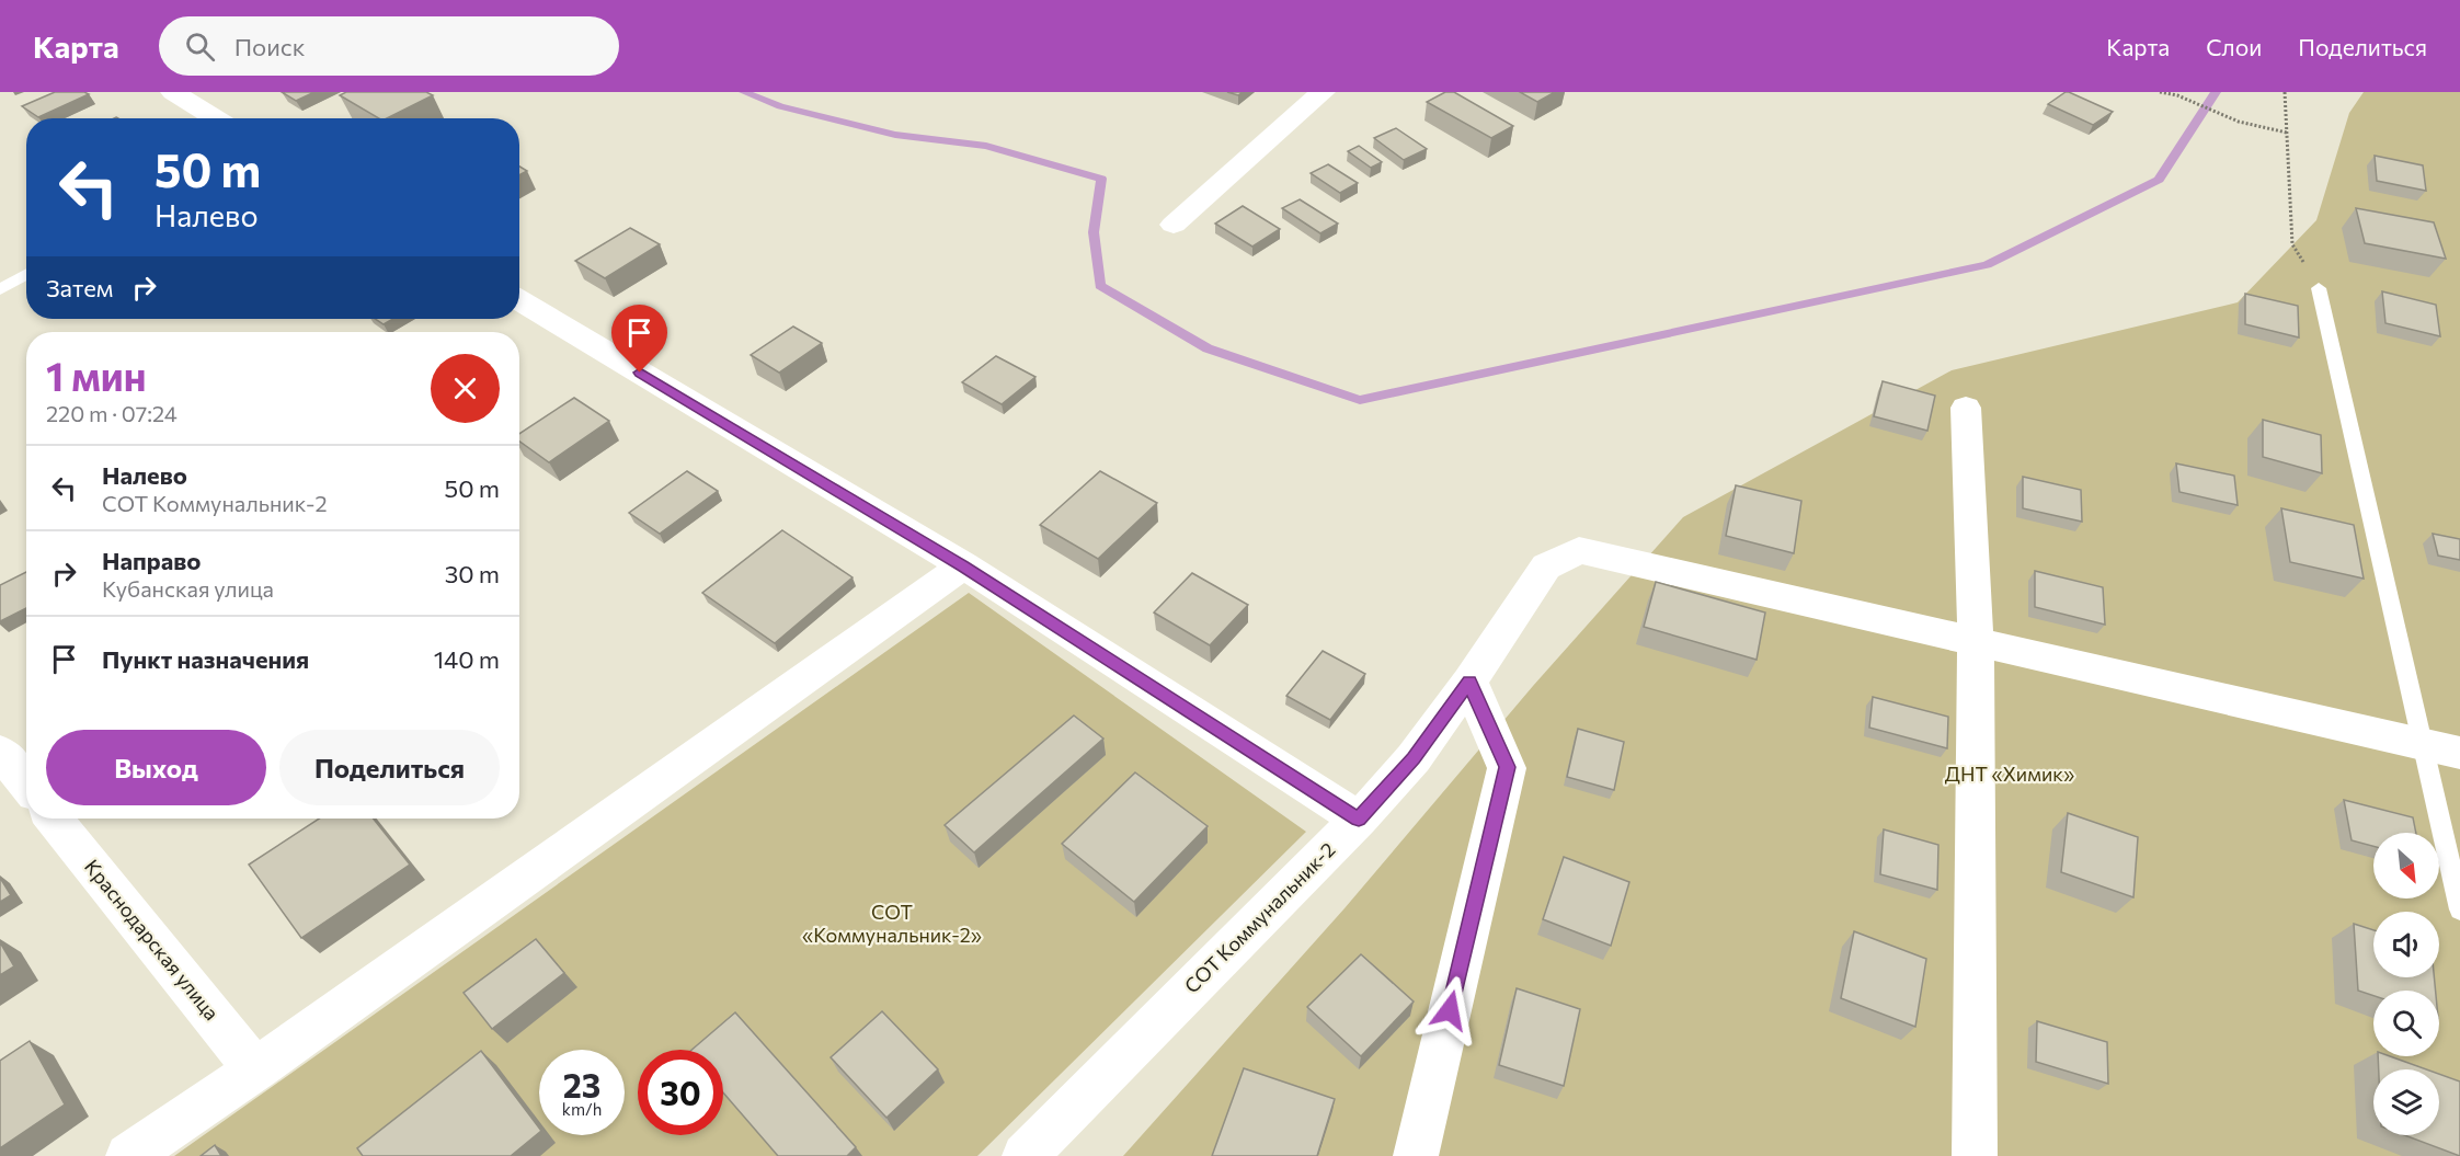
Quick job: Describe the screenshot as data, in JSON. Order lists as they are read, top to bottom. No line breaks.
{"streets":{"street":["СОТ Коммунальник-2","Краснодарская улица"]},"parks":["ДНТ «Химик»","СОТ «Коммунальник-2»"],"north":"bottom right","page":{"header":"Карта","search":"Поиск","nav":["Карта","Слои","Поделиться"],"turn":["50 m","Налево"],"then":"Затем","heading":["1 мин","220 m · 07:24"],"list":[{"name":"Налево","note":"СОТ Коммунальник-2","value":"50 m"},{"name":"Направо","note":"Кубанская улица","value":"30 m"},{"name":"Пункт назначения","value":"140 m"}],"buttons":["Выход","Поделиться"],"speed":"23 km/h","limit":"30"}}
